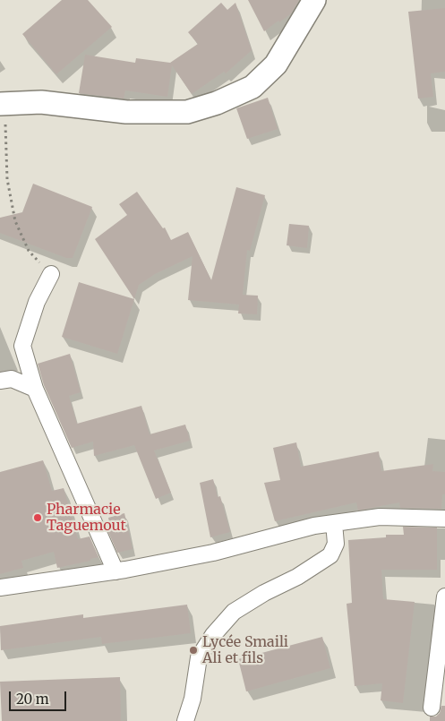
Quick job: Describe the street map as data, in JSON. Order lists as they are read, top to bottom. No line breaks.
{"places":["Pharmacie Taguemout","Lycée Smaili Ali et fils"],"scale_bar":"20 m"}
